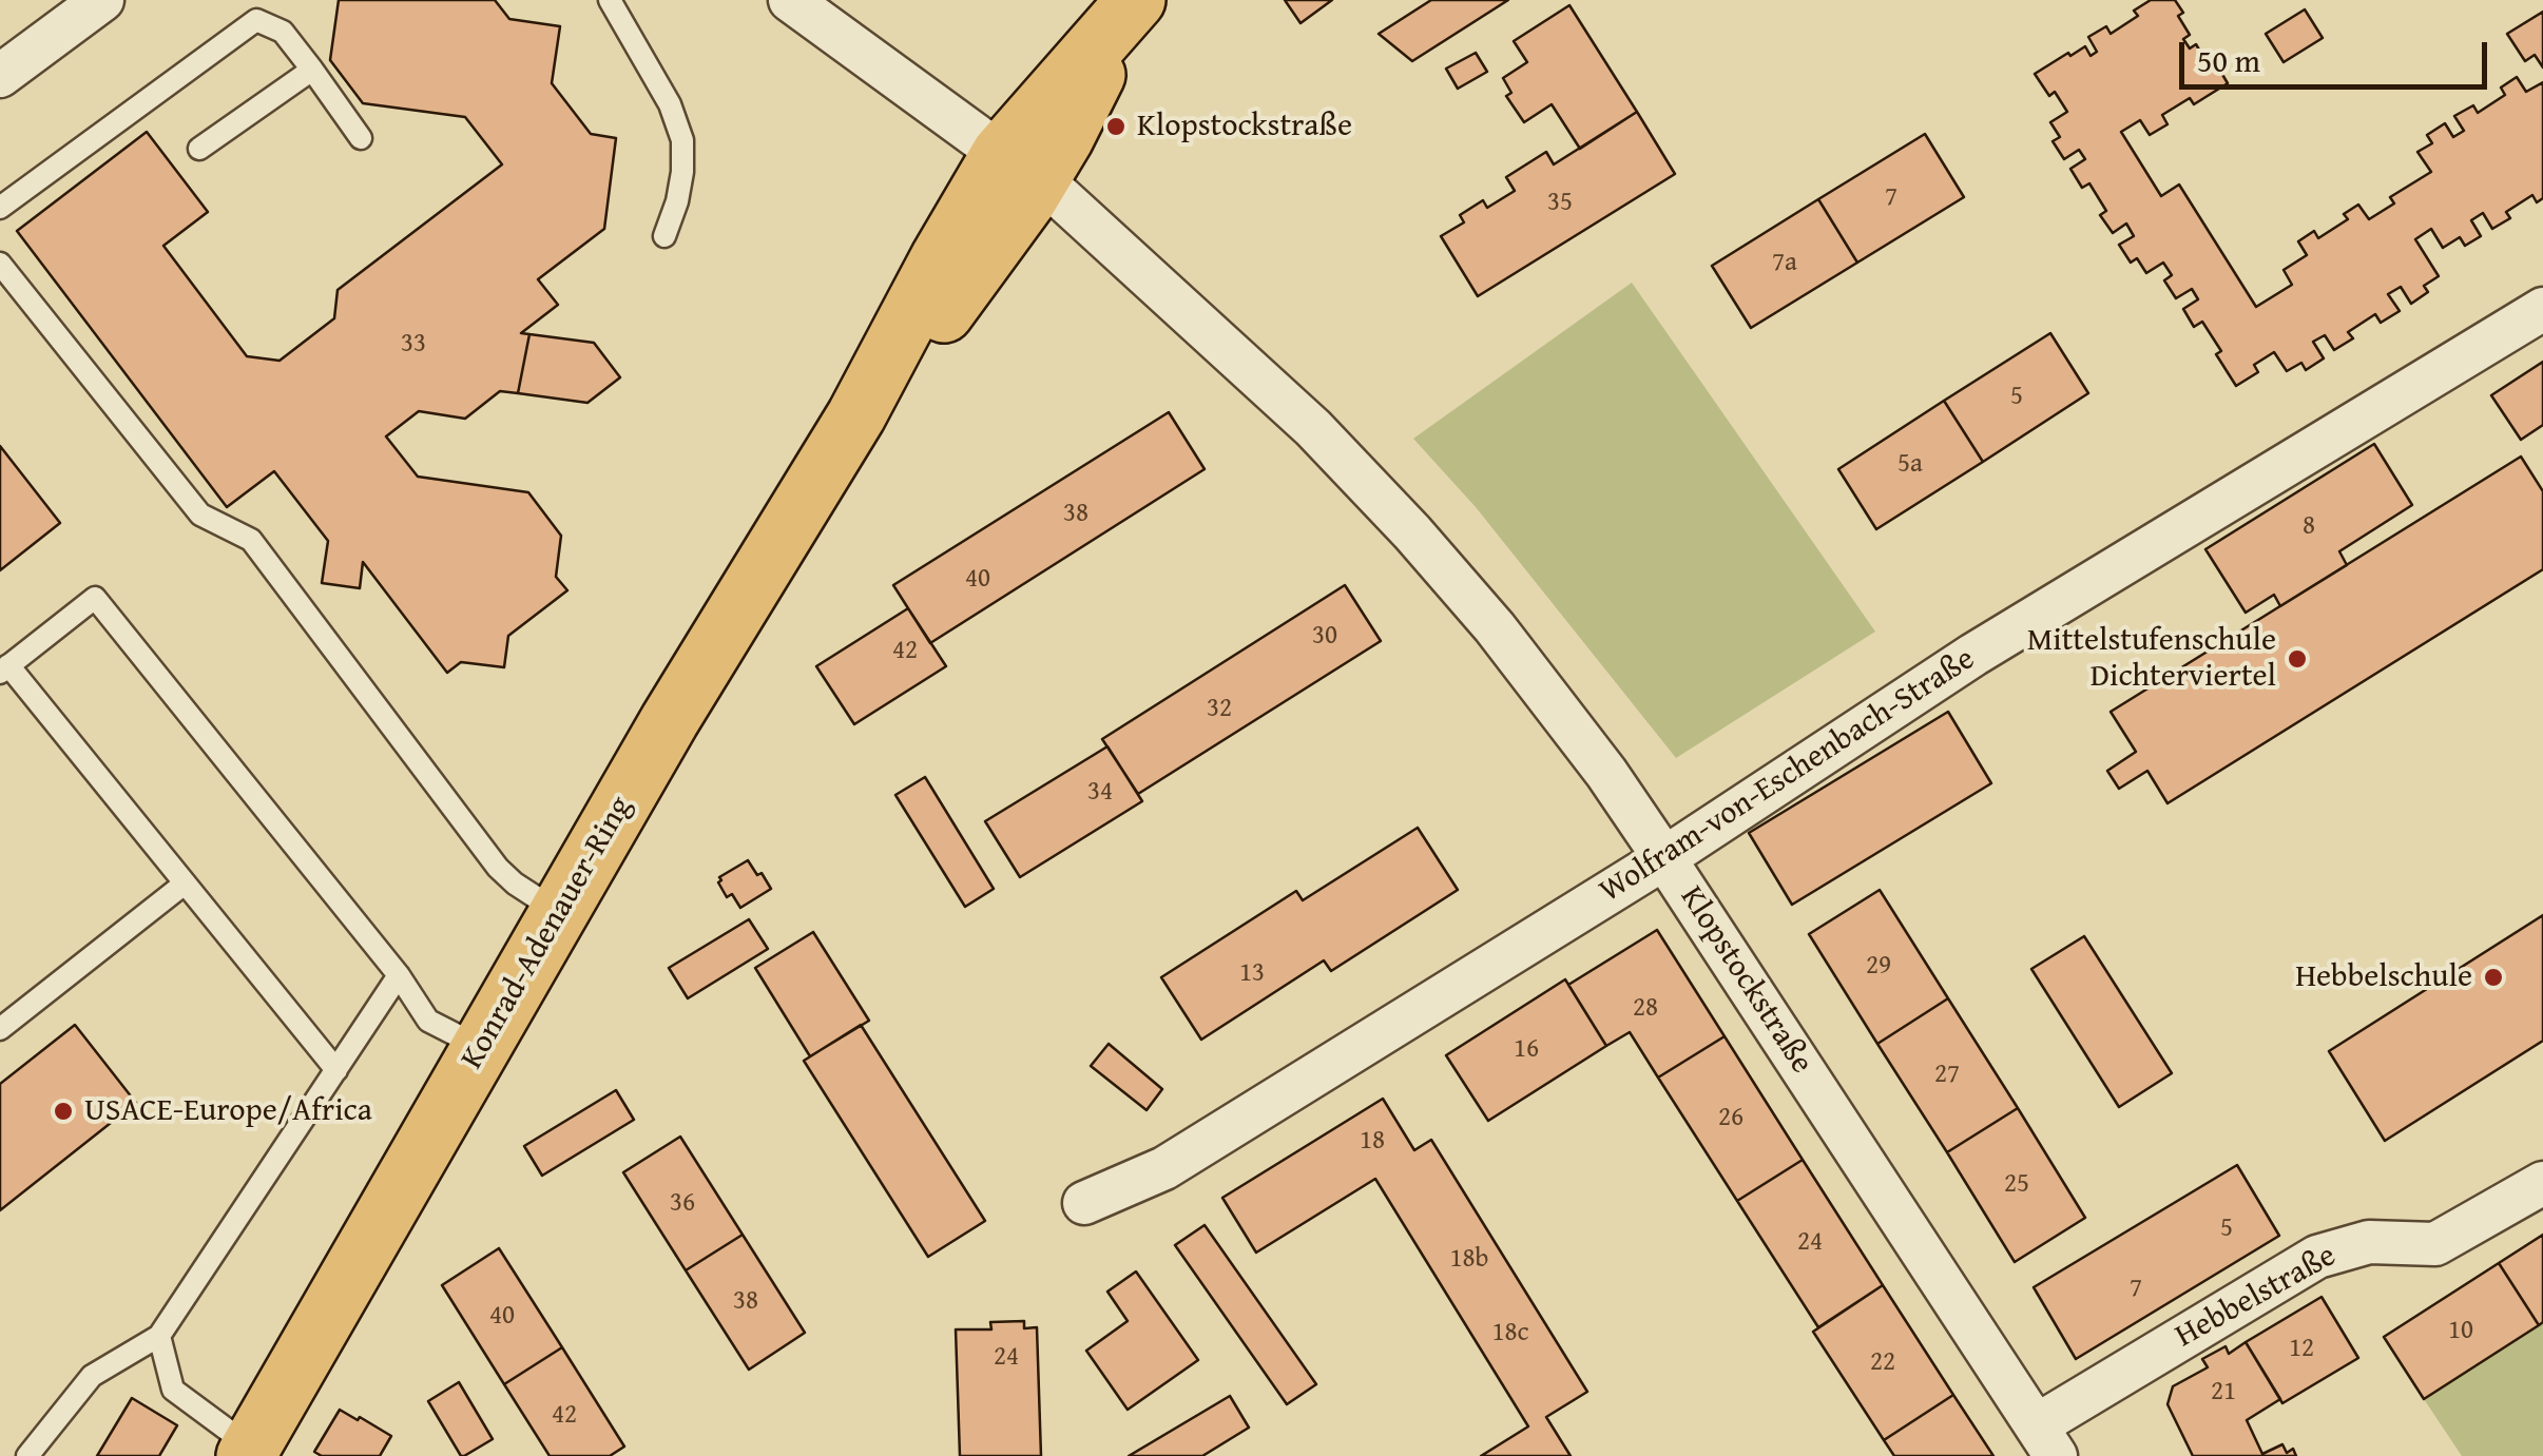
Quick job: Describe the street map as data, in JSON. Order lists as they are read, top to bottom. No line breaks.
{"streets":{"main road":["Konrad-Adenauer-Ring"],"street":["Wolfram-von-Eschenbach-Straße","Klopstockstraße","Hebbelstraße"]},"crossings":[["Wolfram-von-Eschenbach-Straße","Klopstockstraße"],["Konrad-Adenauer-Ring","Klopstockstraße"],["Klopstockstraße","Hebbelstraße"]],"places":["Klopstockstraße","Mittelstufenschule Dichterviertel","Hebbelschule","USACE-Europe/Africa"],"house_numbers":["7","35","7a","33","5","5a","38","8","40","30","42","32","34","29","13","28","16","27","26","18","25","36","5","24","18b","7","38","40","10","18c","12","24","22","21","42"],"scale_bar":"50 m"}
